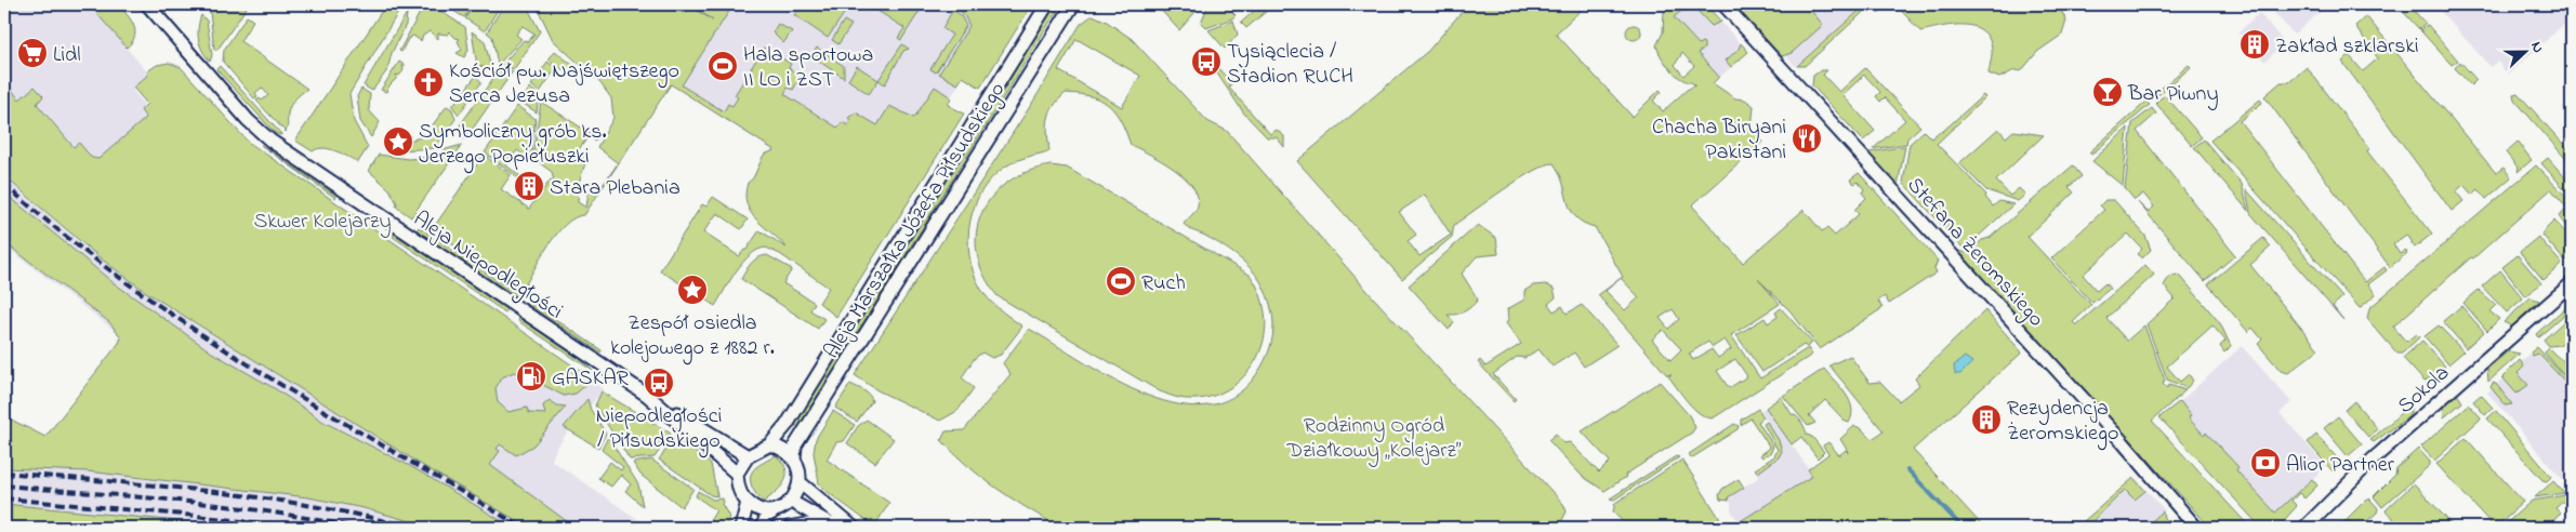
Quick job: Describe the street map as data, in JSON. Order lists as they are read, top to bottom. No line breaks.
{"streets":{"street":["Aleja Marszałka Józefa Piłsudskiego","Stefana Żeromskiego","Aleja Niepodległości","Sokola"]},"crossings":[["Aleja Marszałka Józefa Piłsudskiego","Aleja Niepodległości"]],"parks":["Skwer Kolejarzy","Rodzinny Ogród Działkowy „Kolejarz”"],"places":{"building":["Zakład szklarski","Stara Plebania","Rezydencja Żeromskiego"],"supermarket":["Lidl"],"bus stop":["Tysiąclecia / Stadion RUCH","Niepodległości / Piłsudskiego"],"sports":["Hala sportowa II LO i ZST","Ruch"],"church":["Kościół pw. Najświętszego Serca Jezusa"],"bar":["Bar Piwny"],"restaurant":["Chacha Biryani Pakistani"],"place":["Symboliczny grób ks. Jerzego Popiełuszki","Zespół osiedla kolejowego z 1882 r."],"fuel station":["GASKAR"],"bank":["Alior Partner"]},"north":"right"}
